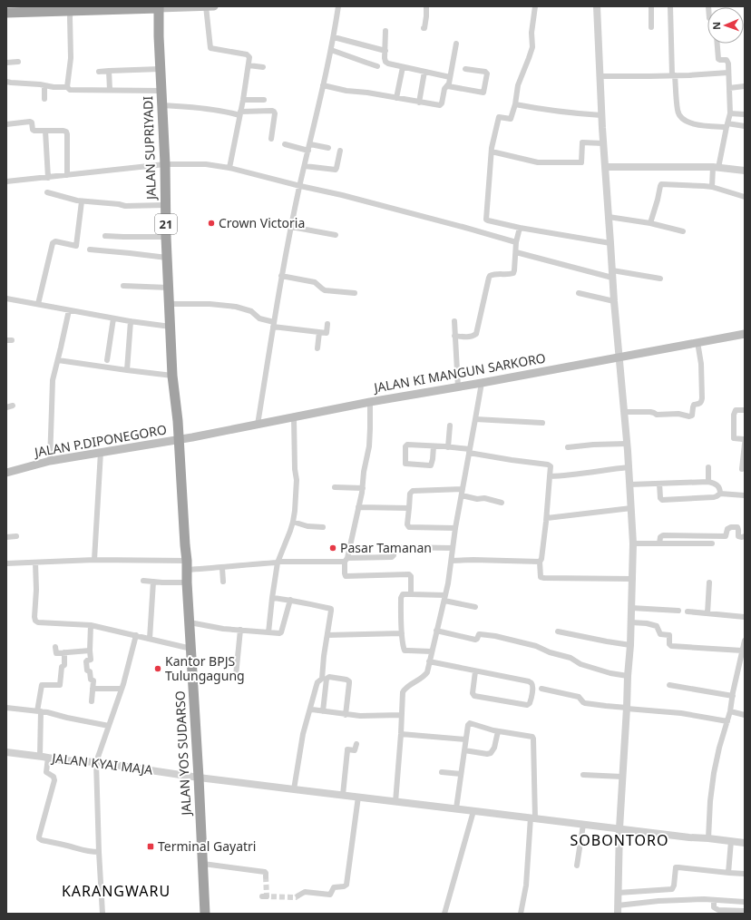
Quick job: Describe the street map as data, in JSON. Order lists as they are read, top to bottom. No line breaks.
{"streets":{"highway":["JALAN SUPRIYADI","21","JALAN YOS SUDARSO"],"main road":["JALAN KI MANGUN SARKORO","JALAN P.DIPONEGORO"],"street":["JALAN KYAI MAJA"]},"crossings":[["JALAN SUPRIYADI","JALAN KI MANGUN SARKORO"],["JALAN SUPRIYADI","JALAN P.DIPONEGORO"],["JALAN SUPRIYADI","JALAN YOS SUDARSO"],["JALAN KI MANGUN SARKORO","JALAN P.DIPONEGORO"],["JALAN KI MANGUN SARKORO","JALAN YOS SUDARSO"],["JALAN P.DIPONEGORO","JALAN YOS SUDARSO"],["JALAN YOS SUDARSO","JALAN KYAI MAJA"]],"districts":["SOBONTORO","KARANGWARU"],"places":{"other":["Crown Victoria","Pasar Tamanan","Kantor BPJS Tulungagung"],"transit":["Terminal Gayatri"]},"north":"left"}
